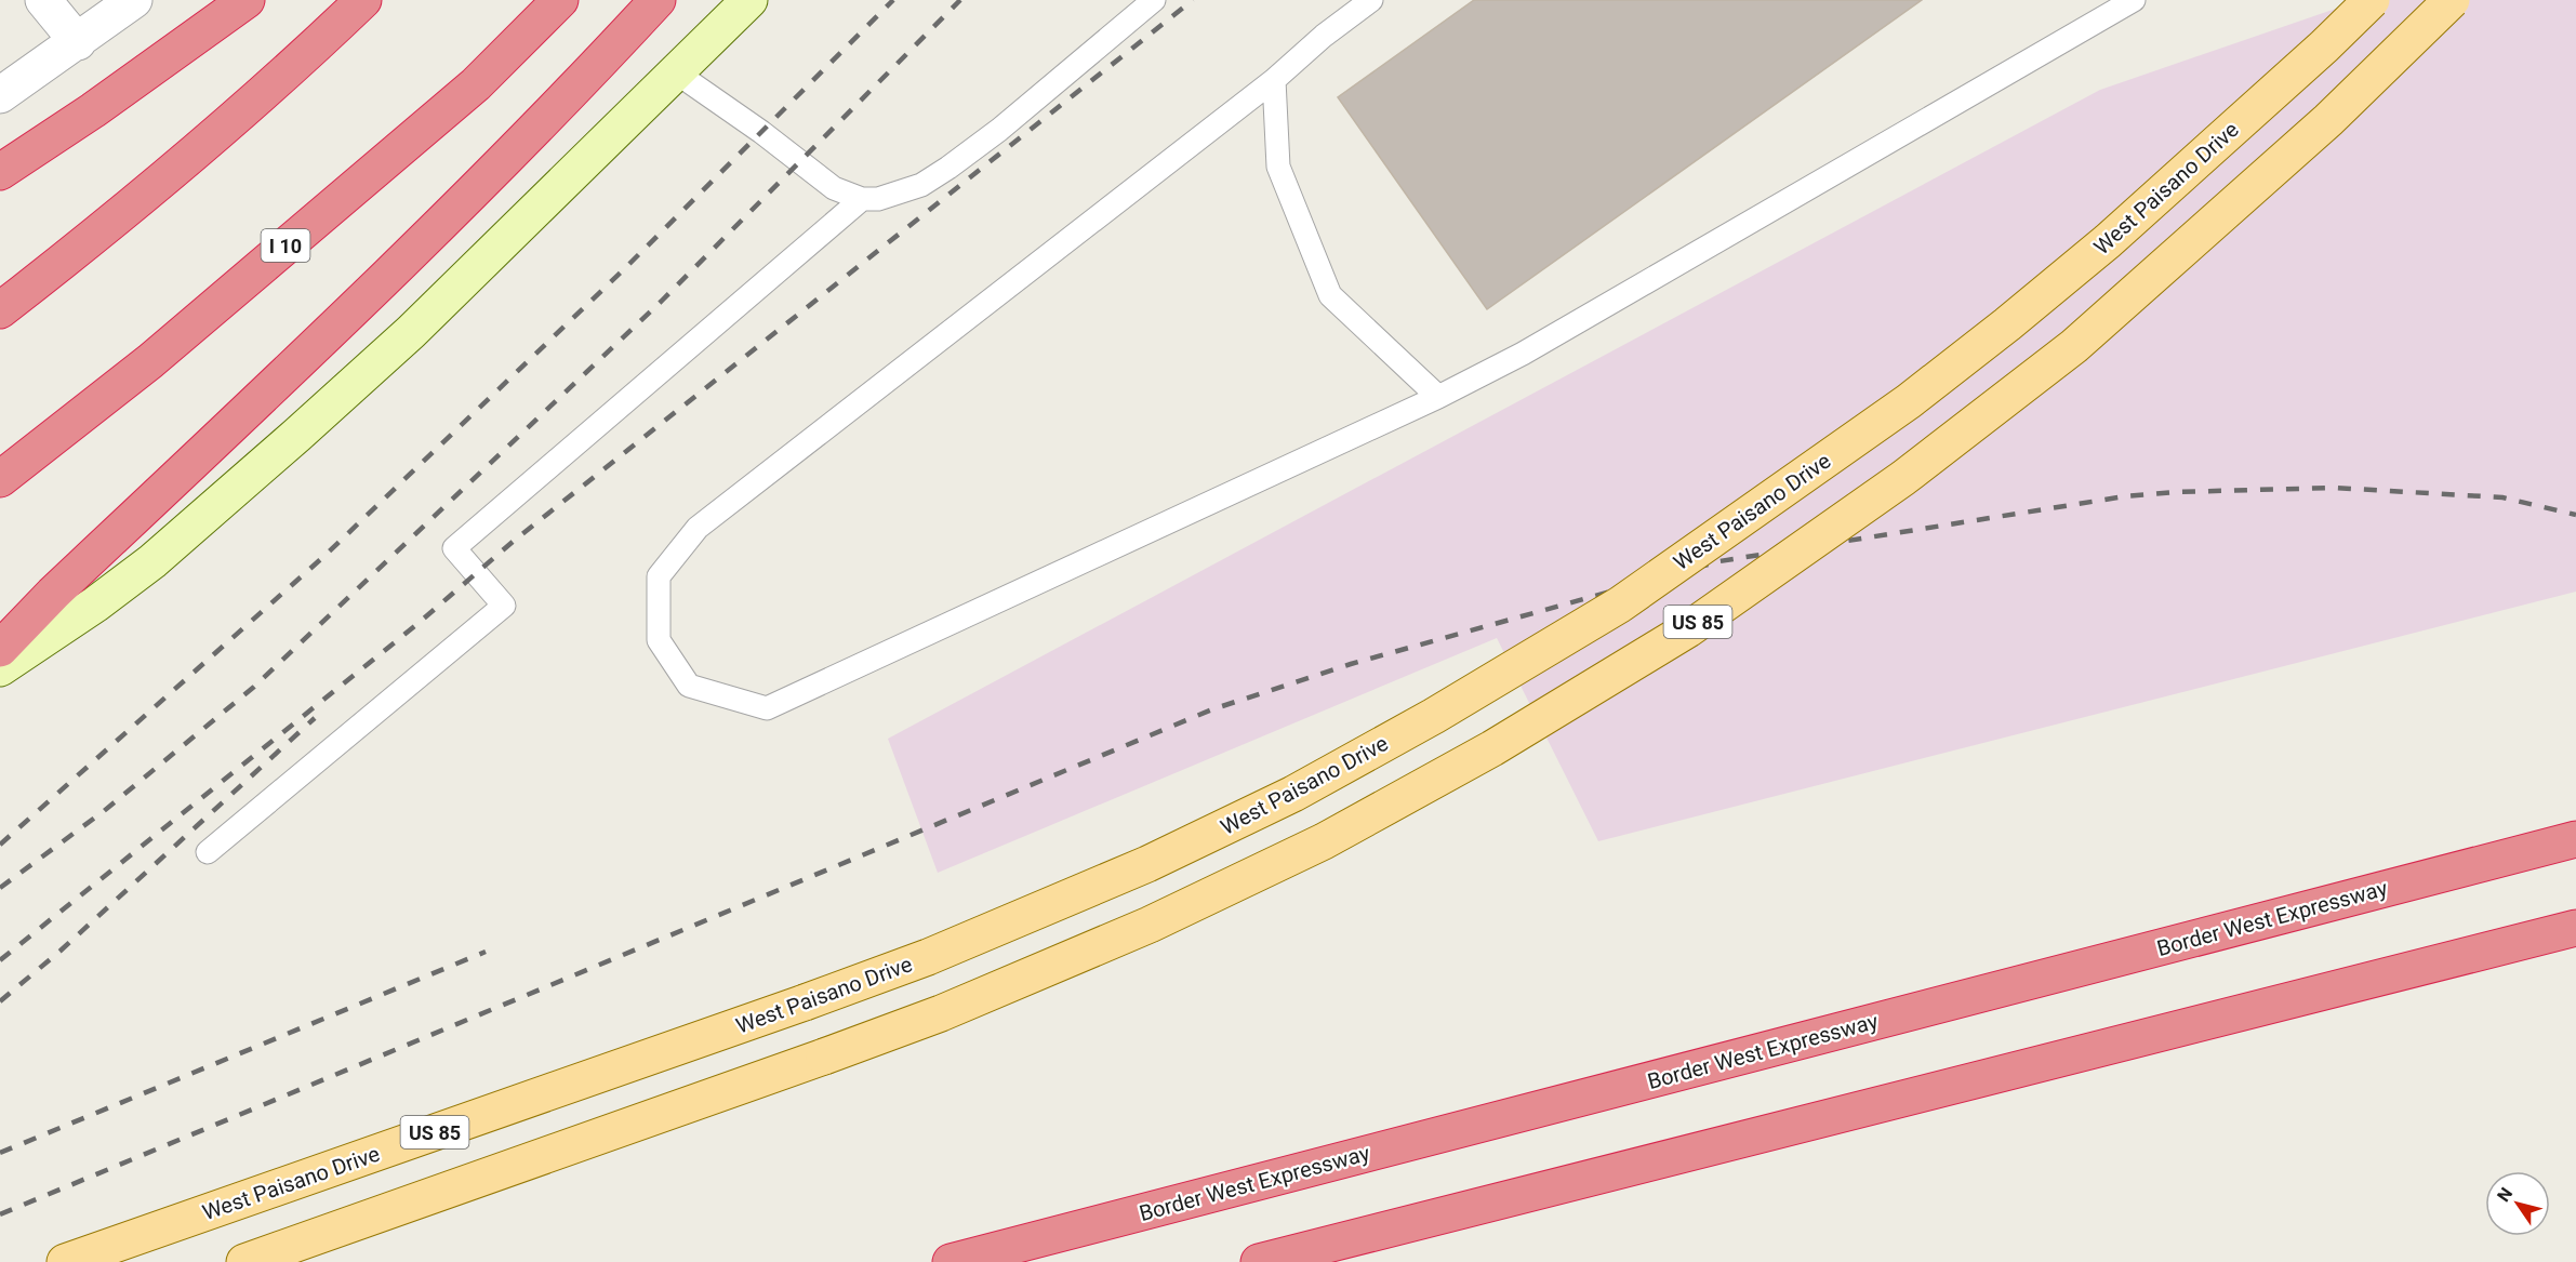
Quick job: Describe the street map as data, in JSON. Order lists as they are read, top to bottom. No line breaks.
{"streets":{"highway":["I 10","Border West Expressway"],"main road":["West Paisano Drive","US 85"]},"north":"top left"}
